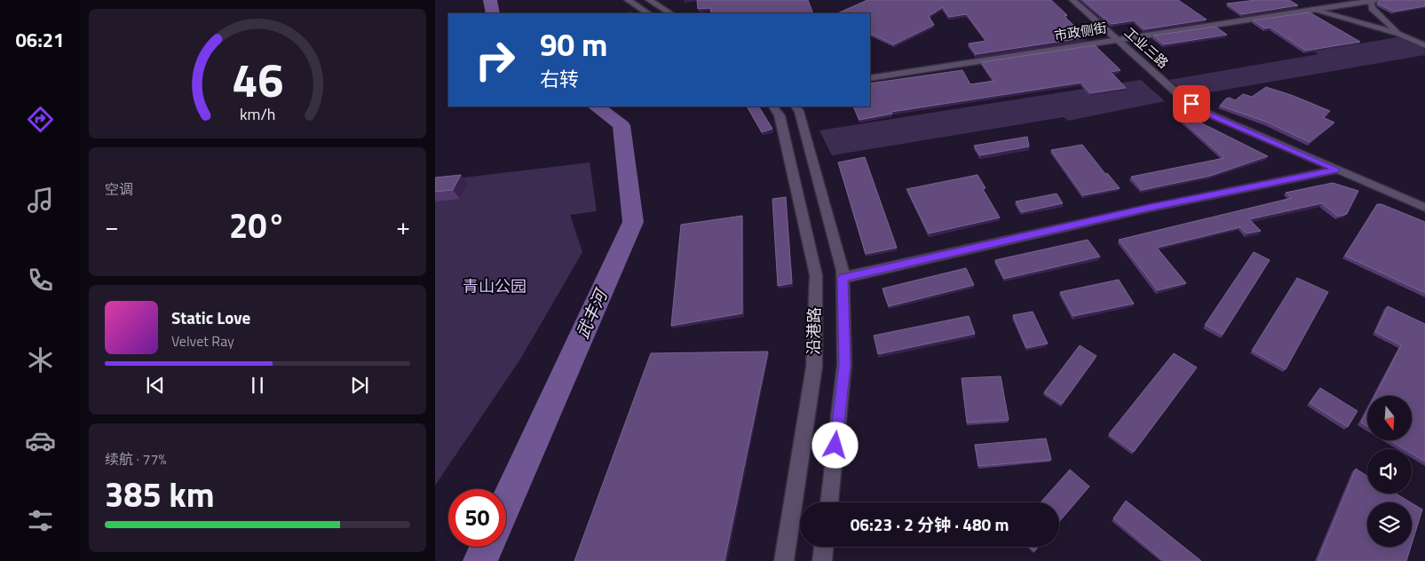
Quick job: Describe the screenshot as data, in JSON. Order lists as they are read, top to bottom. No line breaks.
{"streets":{"main road":["市政侧街","工业三路","沿港路"]},"crossings":[["市政侧街","工业三路"]],"water":["武丰河"],"parks":["青山公园"],"north":"bottom","page":{"tabs":"06:21","turn":["90 m","右转"],"tile":["空调",["续航 · 77%","385 km"]],"heat":["−","20°","+"],"song":["Static Love","Velvet Ray"],"limit":"50","trip":"06:23 · 2 分钟 · 480 m","gauge":["46","km/h"]}}
